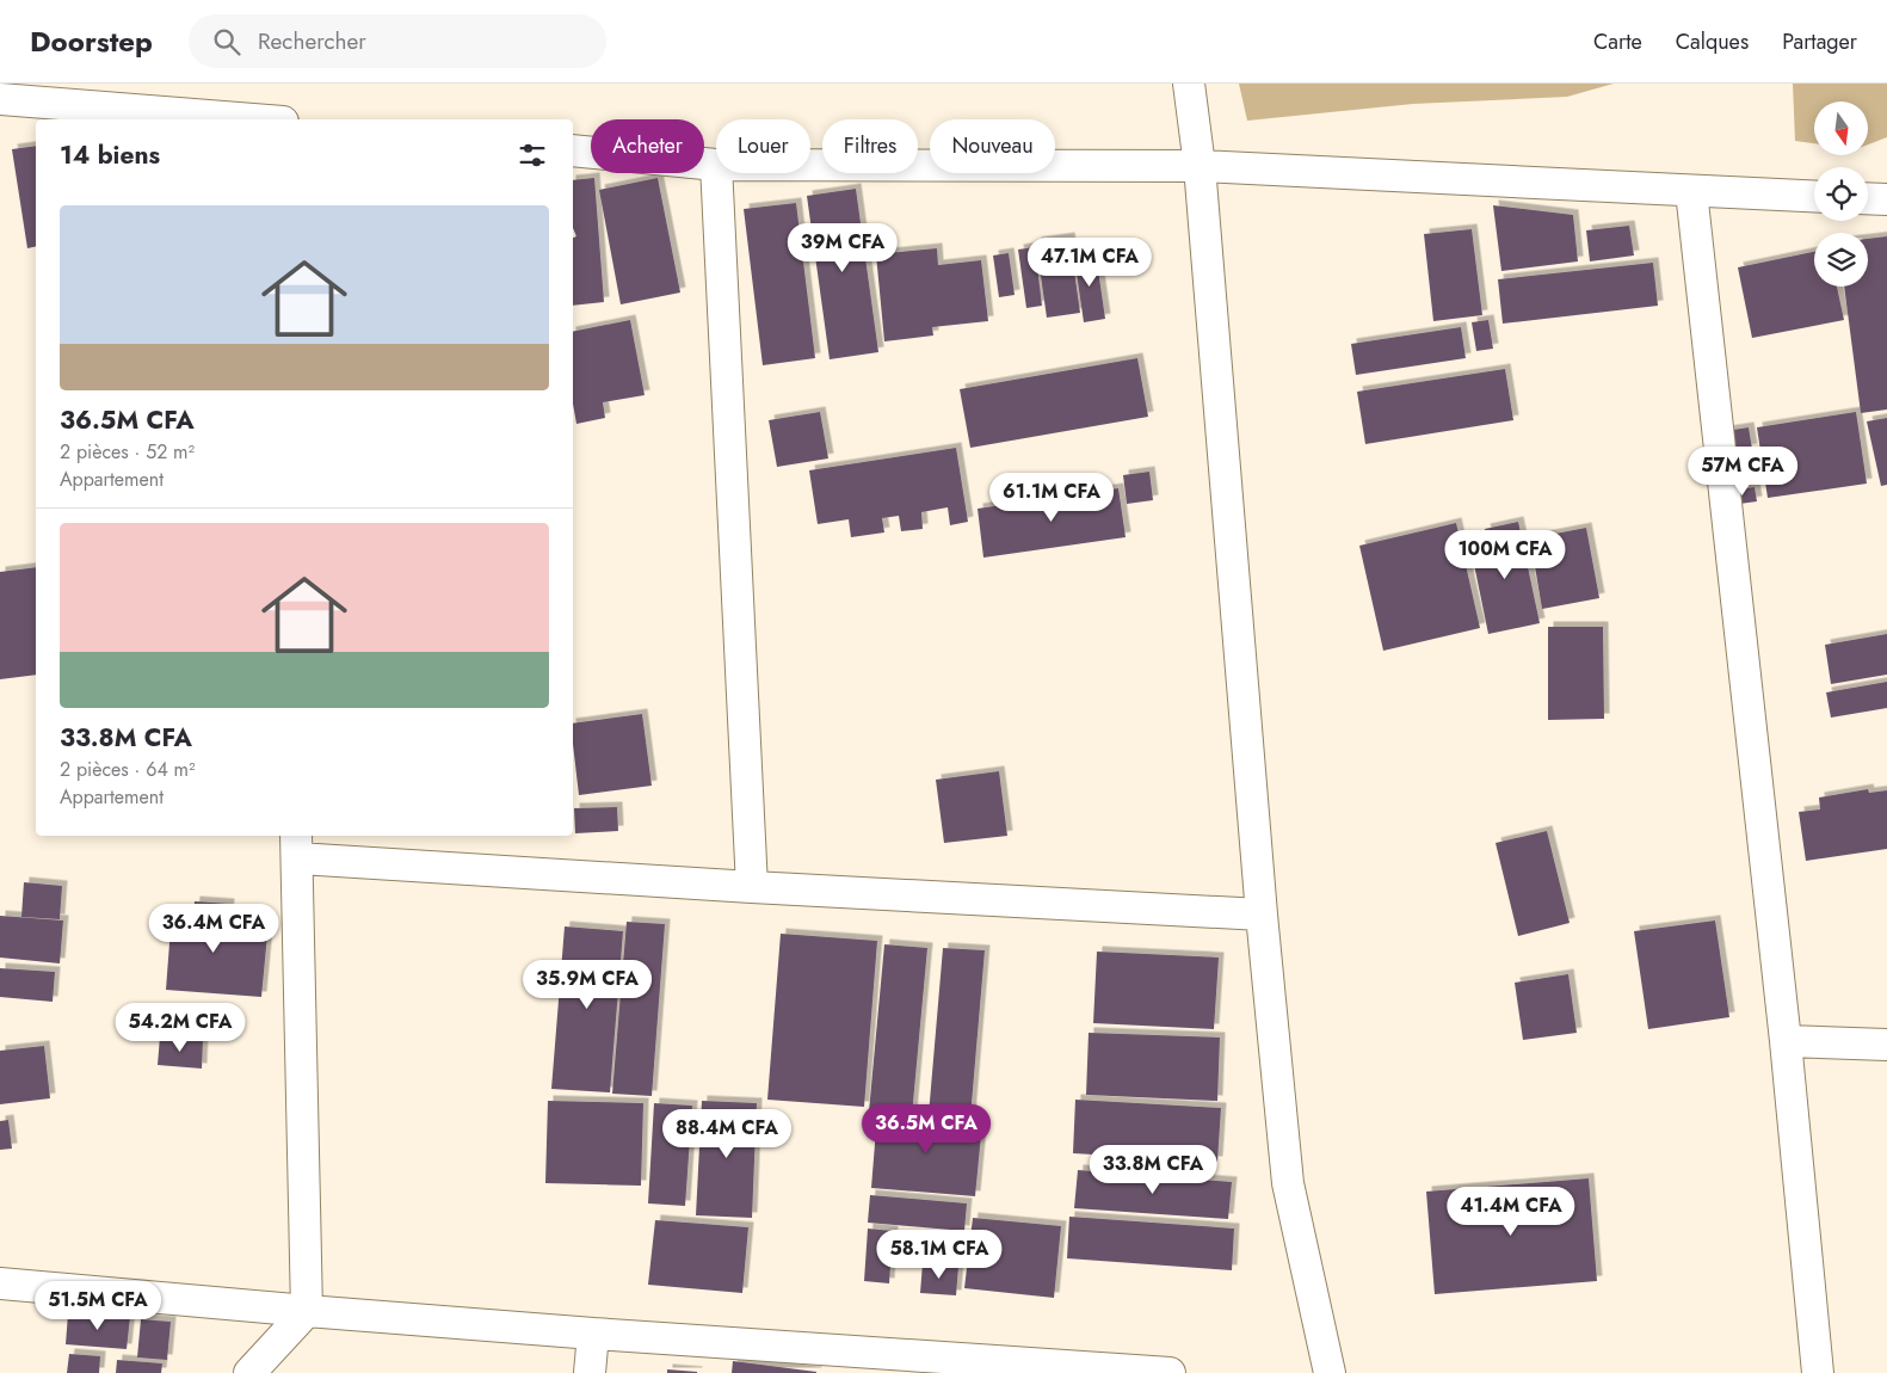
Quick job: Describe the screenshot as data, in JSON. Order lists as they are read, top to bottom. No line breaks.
{"north":"bottom","page":{"header":"Doorstep","search":"Rechercher","nav":["Carte","Calques","Partager"],"chip":["Acheter","Louer","Filtres","Nouveau"],"heading":"14 biens","list":[{"name":"36.5M CFA","note":"2 pièces · 52 m² · Appartement"},{"name":"33.8M CFA","note":"2 pièces · 64 m² · Appartement"}],"price":["39M CFA","47.1M CFA","57M CFA","61.1M CFA","100M CFA","36.4M CFA","35.9M CFA","54.2M CFA","36.5M CFA","88.4M CFA","33.8M CFA","41.4M CFA","58.1M CFA","51.5M CFA"]}}
